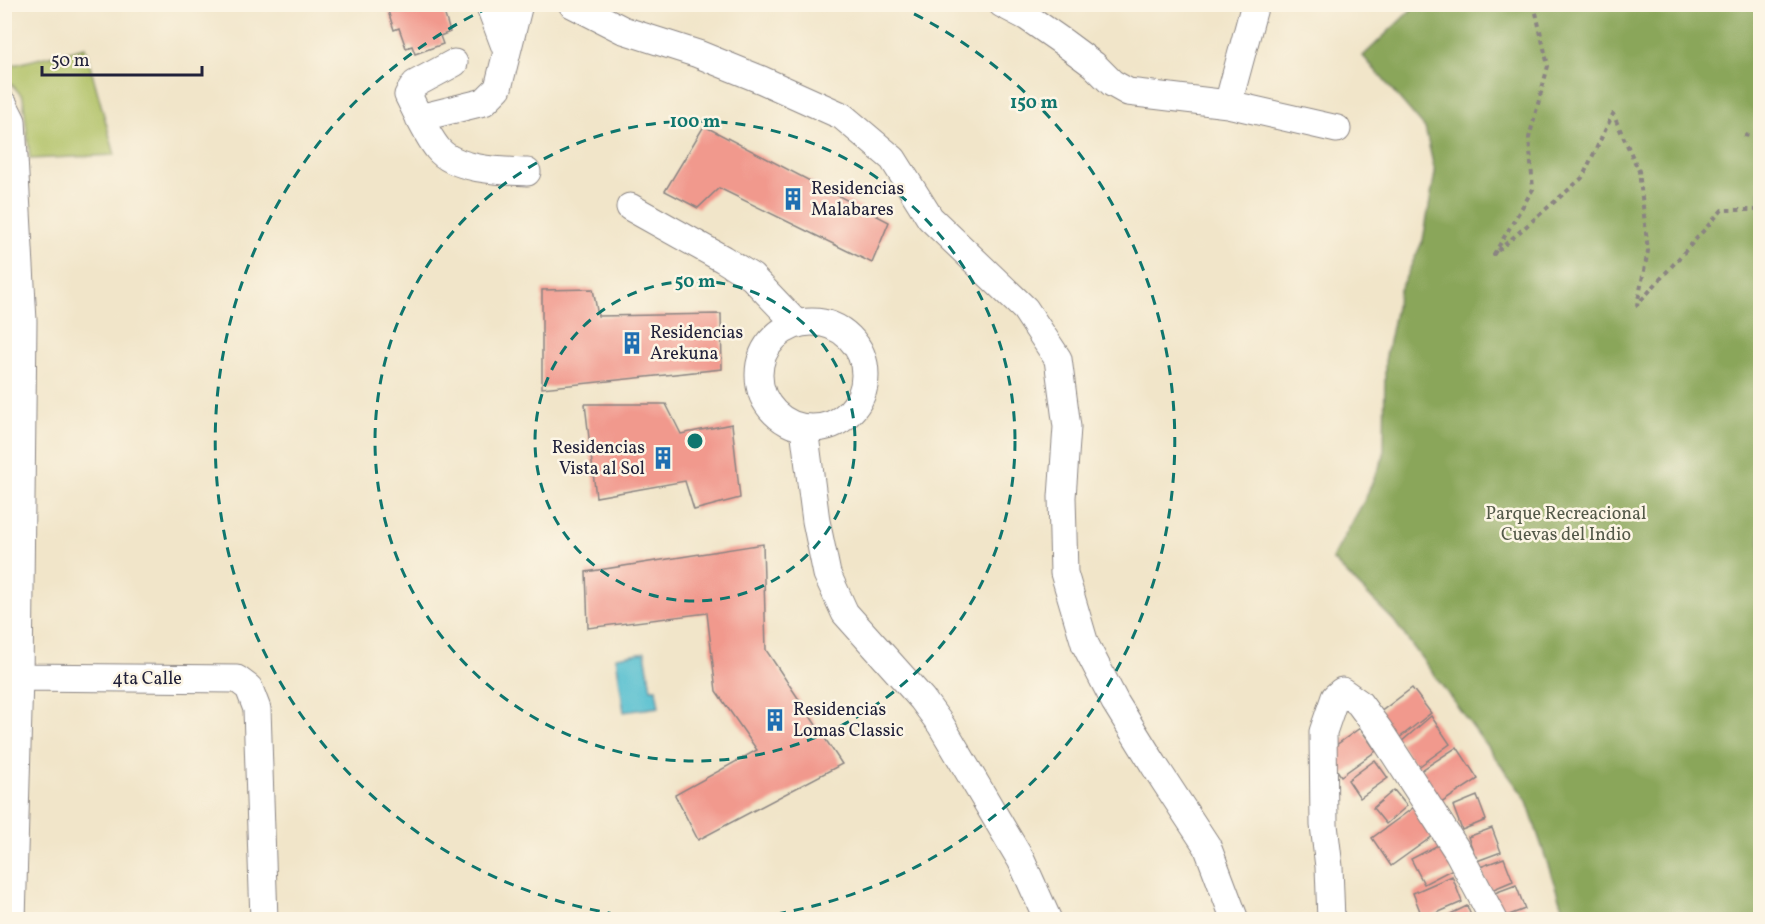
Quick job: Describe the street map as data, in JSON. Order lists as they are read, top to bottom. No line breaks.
{"streets":{"street":["4ta Calle"]},"parks":["Parque Recreacional Cuevas del Indio"],"places":{"building":["Residencias Malabares","Residencias Arekuna","Residencias Vista al Sol","Residencias Lomas Classic"]},"scale_bar":"50 m","rings":["150 m","100 m","50 m"]}
